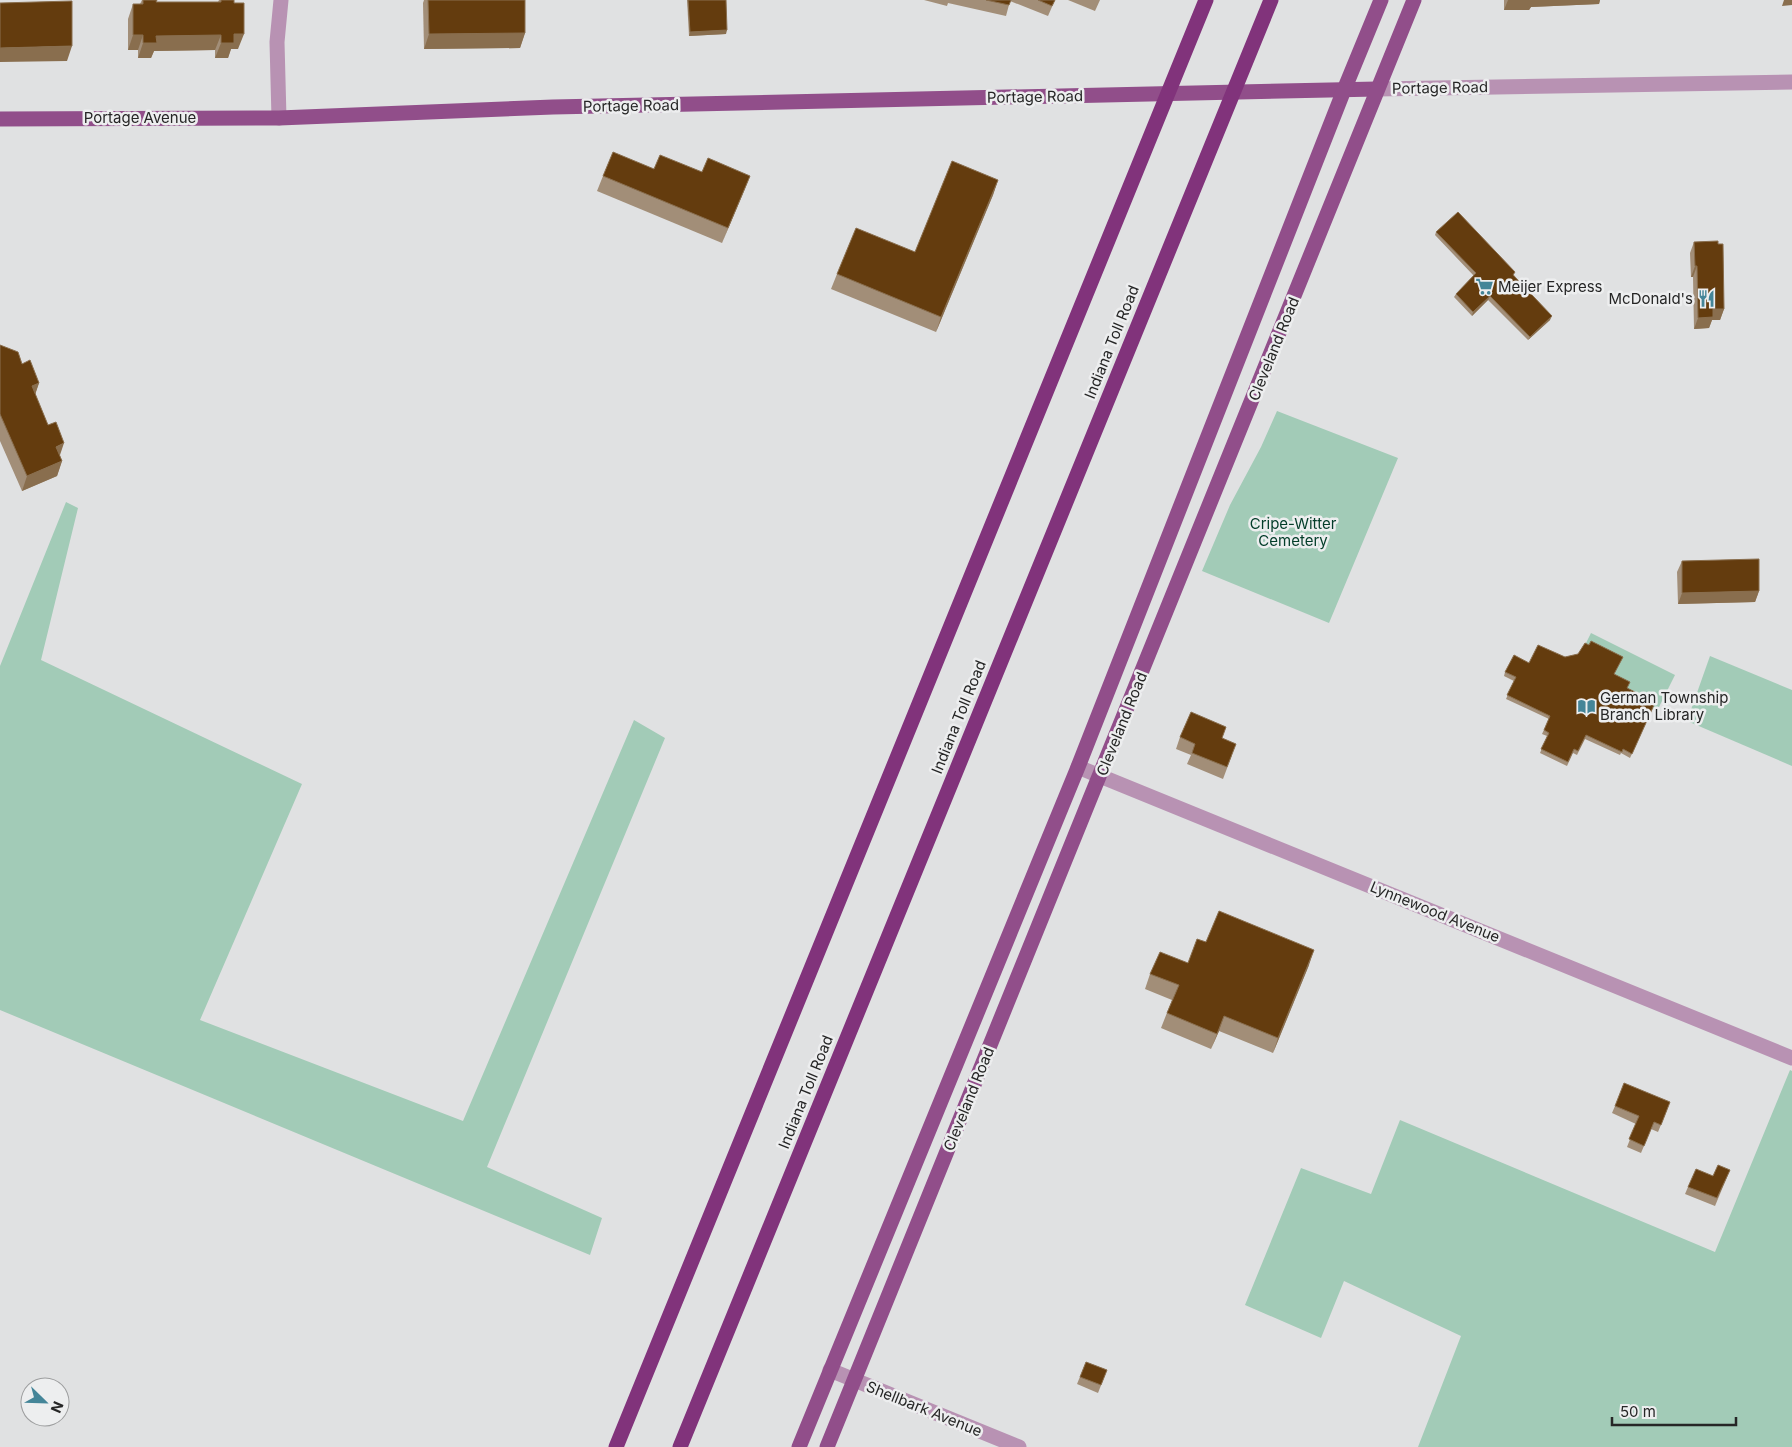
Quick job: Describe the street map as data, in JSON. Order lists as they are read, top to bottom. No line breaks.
{"streets":{"highway":["Indiana Toll Road"],"main road":["Portage Road","Portage Avenue","Cleveland Road"],"street":["Lynnewood Avenue","Shellbark Avenue"]},"crossings":[["Portage Road","Portage Avenue"],["Portage Road","Cleveland Road"],["Cleveland Road","Lynnewood Avenue"],["Cleveland Road","Shellbark Avenue"]],"parks":["Cripe-Witter Cemetery"],"places":{"supermarket":["Meijer Express"],"restaurant":["McDonald's"],"library":["German Township Branch Library"]},"scale_bar":"50 m","north":"bottom right"}
